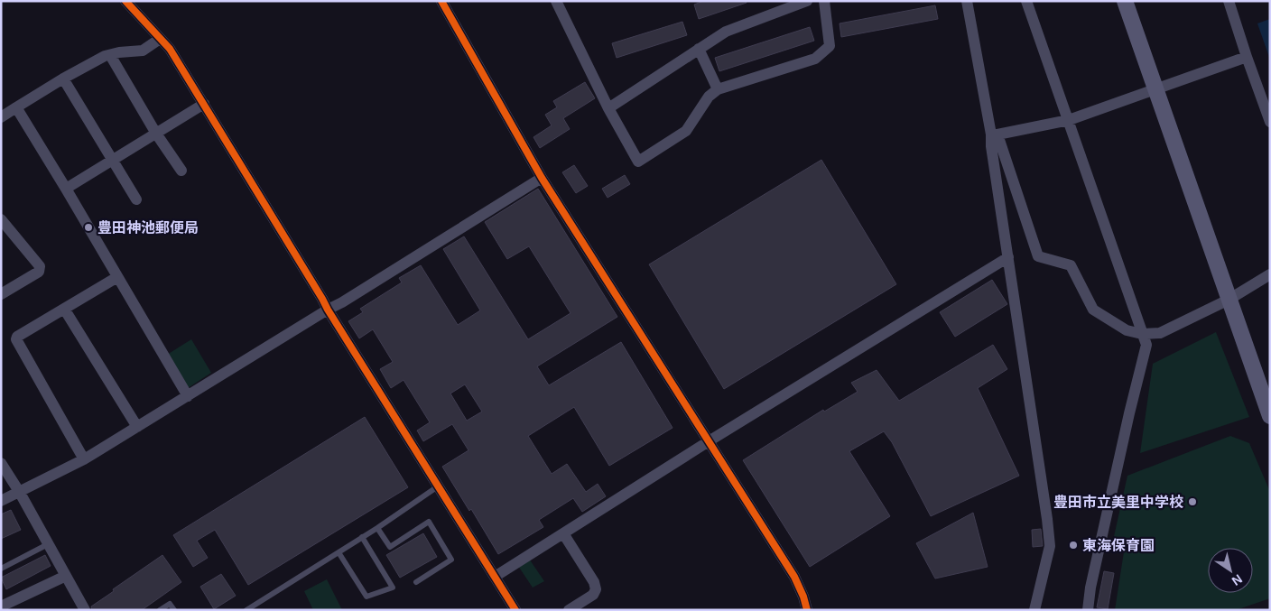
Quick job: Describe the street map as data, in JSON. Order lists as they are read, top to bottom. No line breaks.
{"places":["豊田神池郵便局","豊田市立美里中学校","東海保育園"],"north":"bottom right"}
